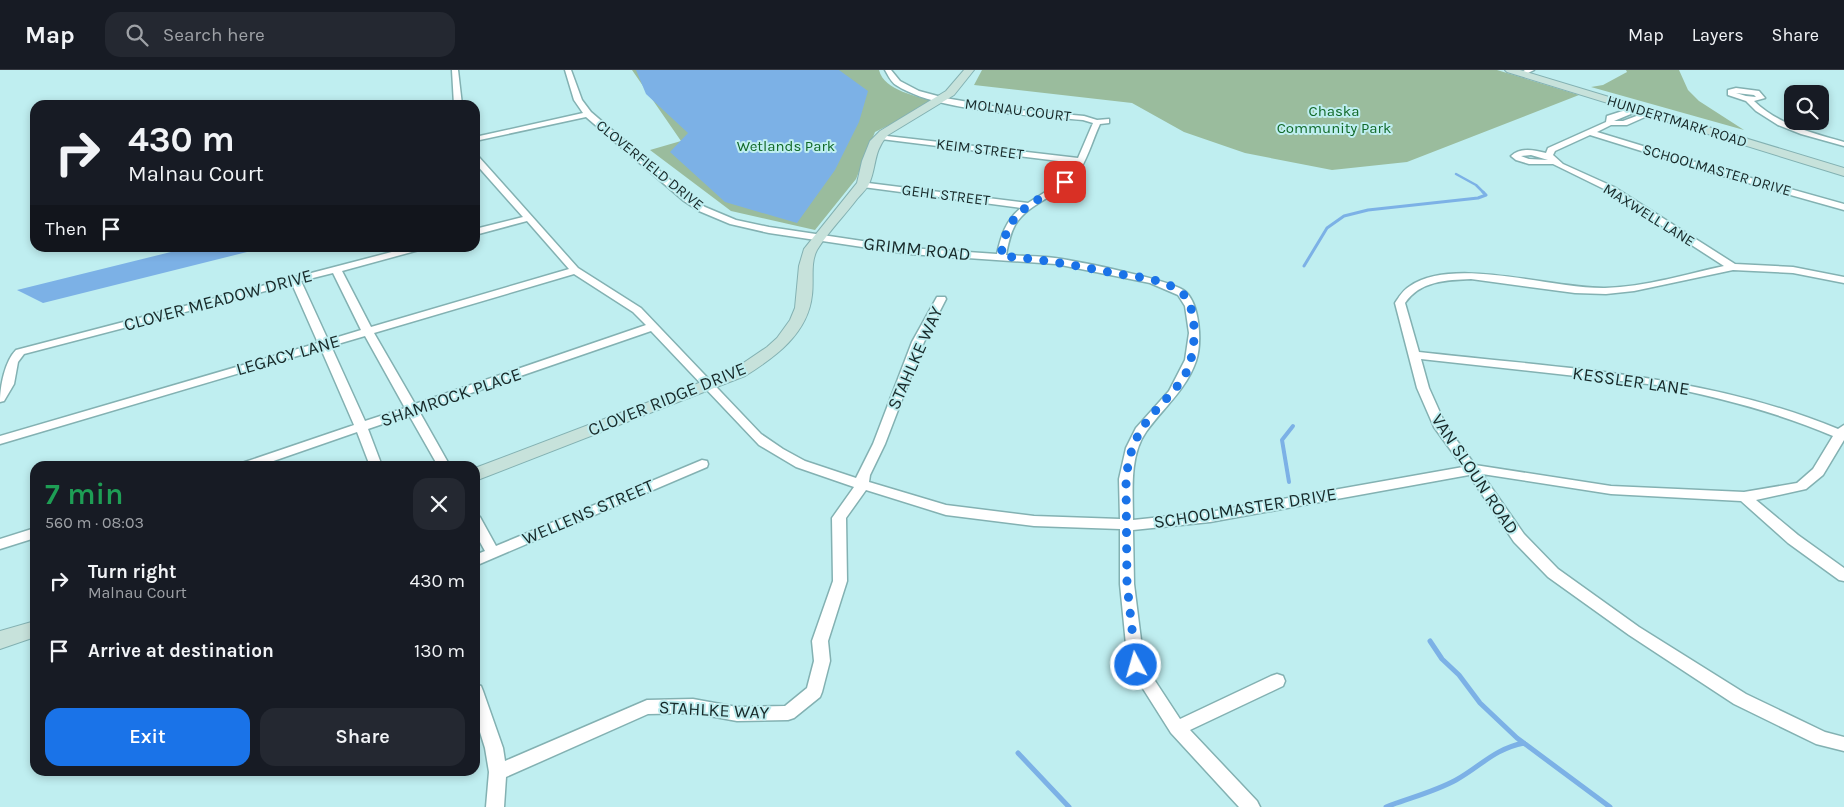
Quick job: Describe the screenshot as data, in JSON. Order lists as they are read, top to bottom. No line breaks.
{"streets":{"street":["MOLNAU COURT","HUNDERTMARK ROAD","KEIM STREET","CLOVERFIELD DRIVE","SCHOOLMASTER DRIVE","GEHL STREET","MAXWELL LANE","GRIMM ROAD","CLOVER MEADOW DRIVE","LEGACY LANE","STAHLKE WAY","KESSLER LANE","SHAMROCK PLACE","CLOVER RIDGE DRIVE","VAN SLOUN ROAD","WELLENS STREET"]},"crossings":[["MOLNAU COURT","KEIM STREET"],["MOLNAU COURT","CLOVER RIDGE DRIVE"],["HUNDERTMARK ROAD","MAXWELL LANE"],["KEIM STREET","CLOVER RIDGE DRIVE"],["CLOVERFIELD DRIVE","GRIMM ROAD"],["CLOVERFIELD DRIVE","CLOVER RIDGE DRIVE"],["SCHOOLMASTER DRIVE","MAXWELL LANE"],["SCHOOLMASTER DRIVE","GRIMM ROAD"],["SCHOOLMASTER DRIVE","LEGACY LANE"],["SCHOOLMASTER DRIVE","STAHLKE WAY"],["SCHOOLMASTER DRIVE","KESSLER LANE"],["SCHOOLMASTER DRIVE","SHAMROCK PLACE"],["SCHOOLMASTER DRIVE","CLOVER RIDGE DRIVE"],["SCHOOLMASTER DRIVE","VAN SLOUN ROAD"],["GEHL STREET","CLOVER RIDGE DRIVE"],["MAXWELL LANE","VAN SLOUN ROAD"],["GRIMM ROAD","CLOVER RIDGE DRIVE"],["KESSLER LANE","VAN SLOUN ROAD"]],"parks":["Chaska Community Park","Wetlands Park"],"page":{"header":"Map","search":"Search here","nav":["Map","Layers","Share"],"turn":["430 m","Malnau Court"],"then":"Then","heading":["7 min","560 m · 08:03"],"list":[{"name":"Turn right","note":"Malnau Court","value":"430 m"},{"name":"Arrive at destination","value":"130 m"}],"buttons":["Exit","Share"]}}
